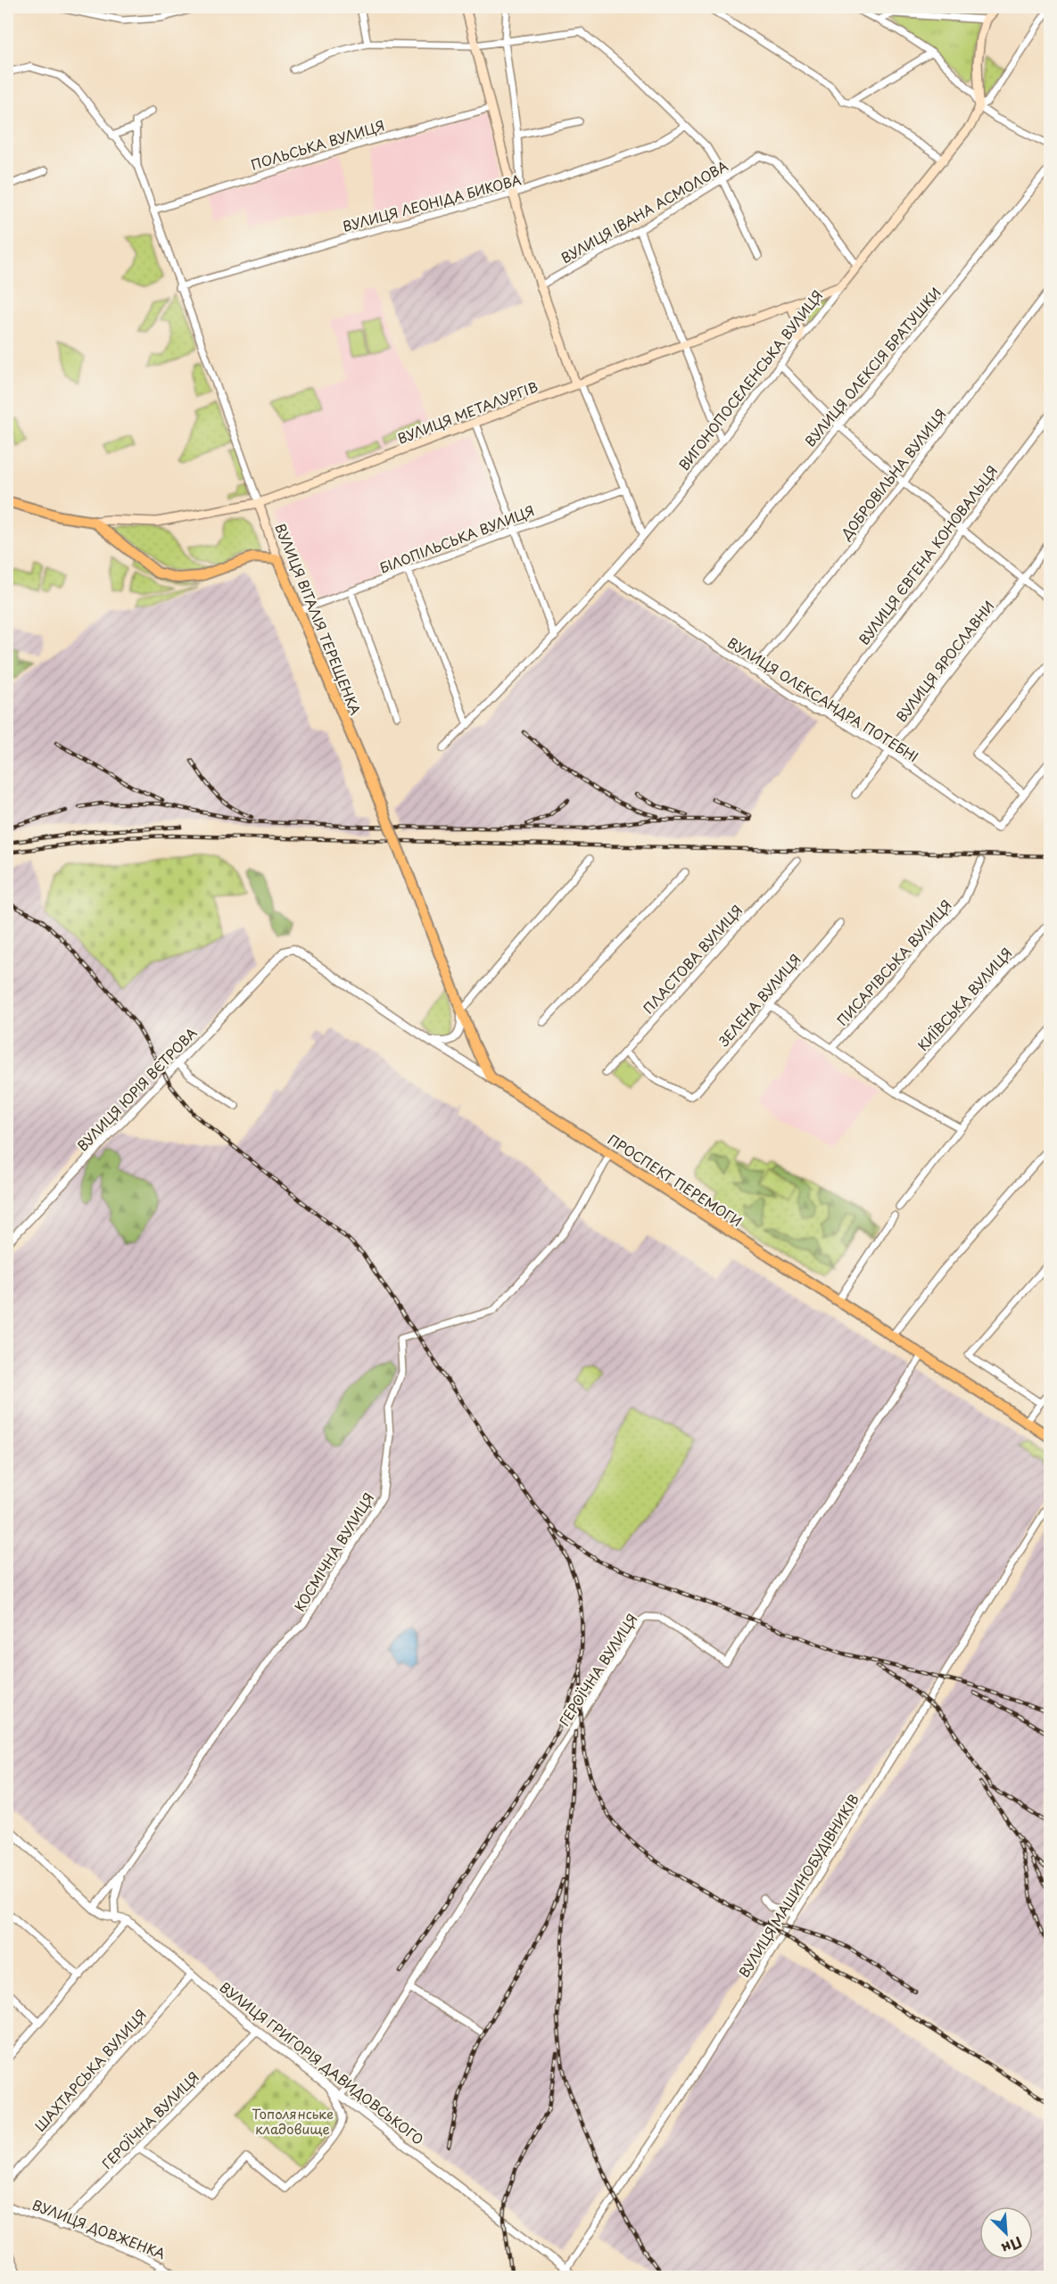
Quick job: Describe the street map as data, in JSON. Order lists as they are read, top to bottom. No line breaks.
{"streets":{"main road":["ВИГОНОПОСЕЛЕНСЬКА ВУЛИЦЯ","ВУЛИЦЯ МЕТАЛУРГІВ","ВУЛИЦЯ ВІТАЛІЯ ТЕРЕЩЕНКА","ПРОСПЕКТ ПЕРЕМОГИ"],"street":["ПОЛЬСЬКА ВУЛИЦЯ","ВУЛИЦЯ ЛЕОНІДА БИКОВА","ВУЛИЦЯ ІВАНА АСМОЛОВА","ВУЛИЦЯ ОЛЕКСІЯ БРАТУШКИ","ДОБРОВІЛЬНА ВУЛИЦЯ","БІЛОПІЛЬСЬКА ВУЛИЦЯ","ВУЛИЦЯ ЄВГЕНА КОНОВАЛЬЦЯ","ВУЛИЦЯ ЯРОСЛАВНИ","ВУЛИЦЯ ОЛЕКСАНДРА ПОТЕБНІ","ПЛАСТОВА ВУЛИЦЯ","ПИСАРІВСЬКА ВУЛИЦЯ","КИЇВСЬКА ВУЛИЦЯ","ЗЕЛЕНА ВУЛИЦЯ","ВУЛИЦЯ ЮРІЯ ВЄТРОВА","КОСМІЧНА ВУЛИЦЯ","ГЕРОЇЧНА ВУЛИЦЯ","ВУЛИЦЯ МАШИНОБУДІВНИКІВ","ВУЛИЦЯ ГРИГОРІЯ ДАВИДОВСЬКОГО","ШАХТАРСЬКА ВУЛИЦЯ","ВУЛИЦЯ ДОВЖЕНКА"]},"crossings":[["ПОЛЬСЬКА ВУЛИЦЯ","ВУЛИЦЯ ВІТАЛІЯ ТЕРЕЩЕНКА"],["ВУЛИЦЯ ЛЕОНІДА БИКОВА","ВУЛИЦЯ ВІТАЛІЯ ТЕРЕЩЕНКА"],["ВУЛИЦЯ ІВАНА АСМОЛОВА","ВИГОНОПОСЕЛЕНСЬКА ВУЛИЦЯ"],["ВИГОНОПОСЕЛЕНСЬКА ВУЛИЦЯ","ВУЛИЦЯ МЕТАЛУРГІВ"],["ВИГОНОПОСЕЛЕНСЬКА ВУЛИЦЯ","ВУЛИЦЯ ОЛЕКСАНДРА ПОТЕБНІ"],["ВУЛИЦЯ МЕТАЛУРГІВ","ВУЛИЦЯ ВІТАЛІЯ ТЕРЕЩЕНКА"],["ДОБРОВІЛЬНА ВУЛИЦЯ","ВУЛИЦЯ ОЛЕКСАНДРА ПОТЕБНІ"],["БІЛОПІЛЬСЬКА ВУЛИЦЯ","ВУЛИЦЯ ВІТАЛІЯ ТЕРЕЩЕНКА"],["ВУЛИЦЯ ЄВГЕНА КОНОВАЛЬЦЯ","ВУЛИЦЯ ОЛЕКСАНДРА ПОТЕБНІ"],["ВУЛИЦЯ ВІТАЛІЯ ТЕРЕЩЕНКА","ПРОСПЕКТ ПЕРЕМОГИ"],["ВУЛИЦЯ ЯРОСЛАВНИ","ВУЛИЦЯ ОЛЕКСАНДРА ПОТЕБНІ"],["ПЛАСТОВА ВУЛИЦЯ","ЗЕЛЕНА ВУЛИЦЯ"],["ВУЛИЦЯ ЮРІЯ ВЄТРОВА","ПРОСПЕКТ ПЕРЕМОГИ"],["ПРОСПЕКТ ПЕРЕМОГИ","КОСМІЧНА ВУЛИЦЯ"],["ПРОСПЕКТ ПЕРЕМОГИ","ГЕРОЇЧНА ВУЛИЦЯ"],["ГЕРОЇЧНА ВУЛИЦЯ","ВУЛИЦЯ ГРИГОРІЯ ДАВИДОВСЬКОГО"],["ГЕРОЇЧНА ВУЛИЦЯ","ВУЛИЦЯ ДОВЖЕНКА"],["ВУЛИЦЯ МАШИНОБУДІВНИКІВ","ВУЛИЦЯ ГРИГОРІЯ ДАВИДОВСЬКОГО"],["ВУЛИЦЯ ГРИГОРІЯ ДАВИДОВСЬКОГО","ШАХТАРСЬКА ВУЛИЦЯ"]],"parks":["Тополянське кладовище"],"north":"bottom right"}
